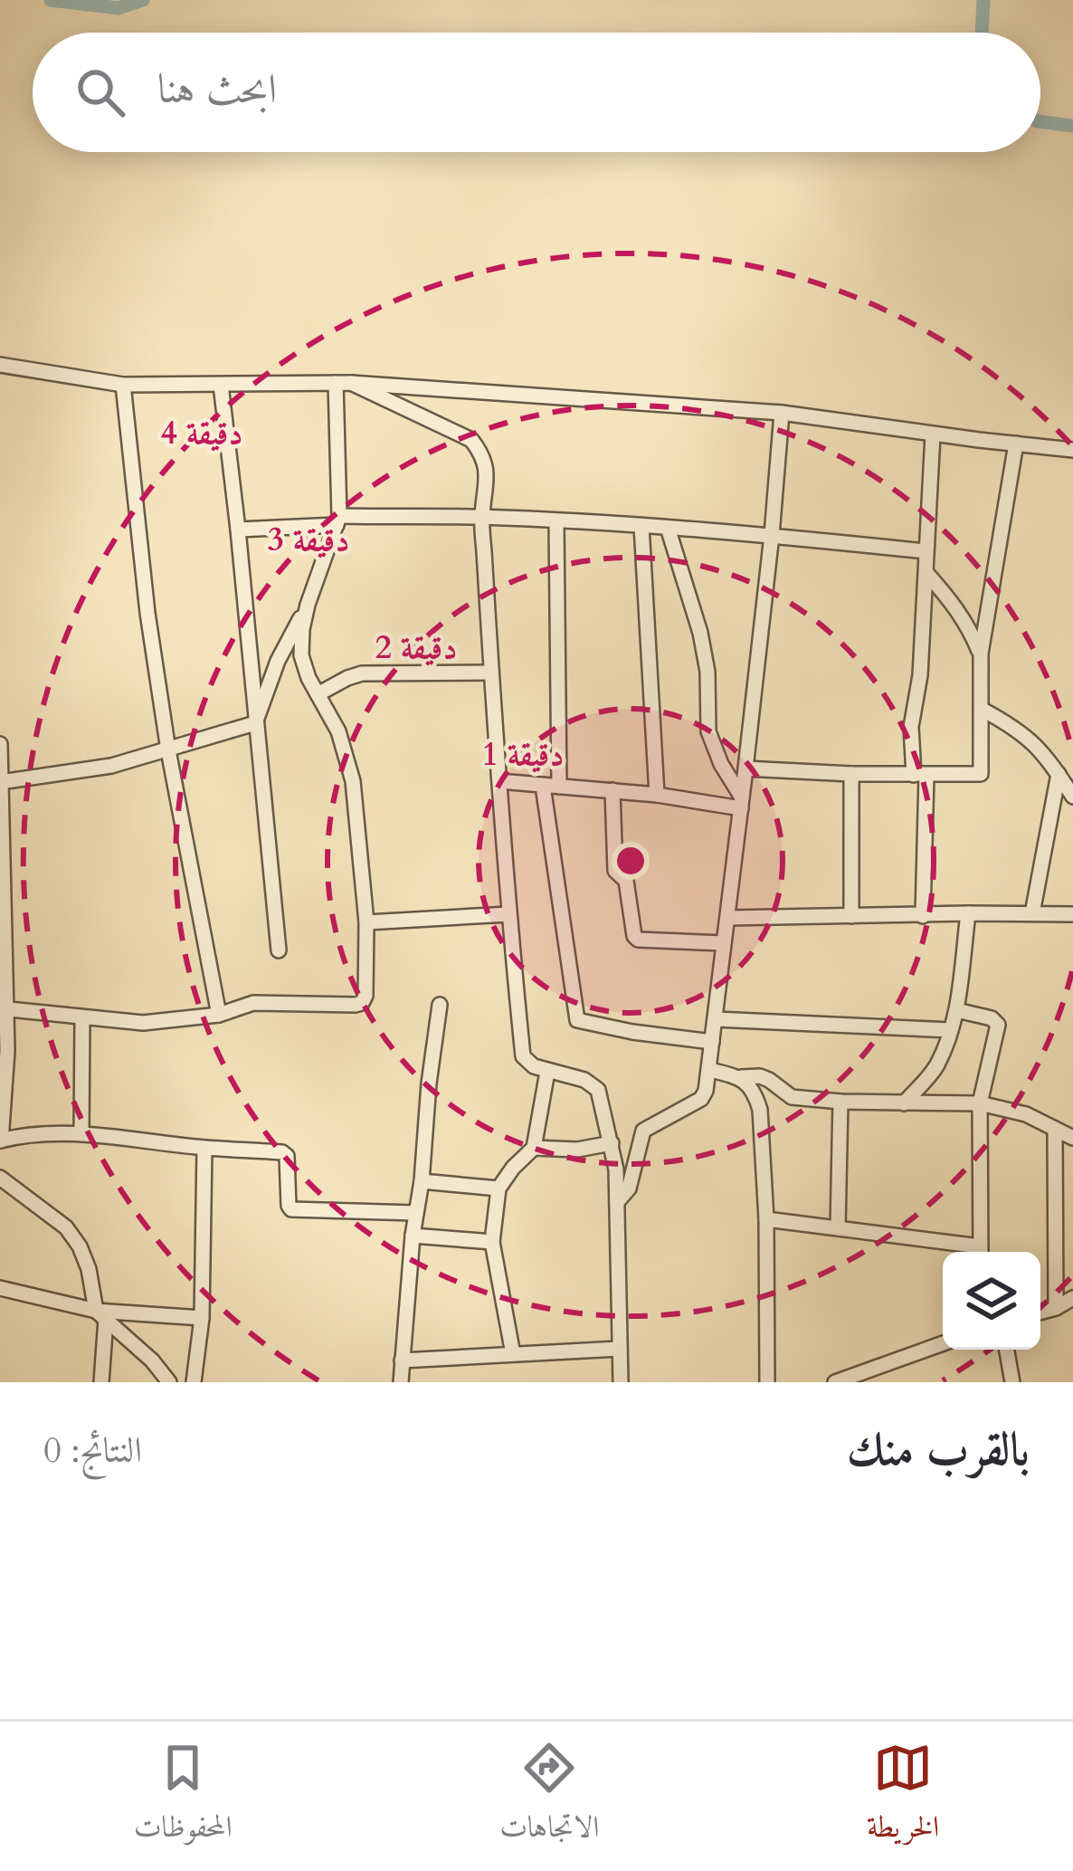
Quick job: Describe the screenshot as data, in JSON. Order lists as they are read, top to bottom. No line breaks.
{"page":{"search":"ابحث هنا","heading":["بالقرب منك","النتائج: 0"],"nav":["الخريطة","الاتجاهات","المحفوظات"]},"rings":["4 دقيقة","3 دقيقة","2 دقيقة","1 دقيقة"]}
